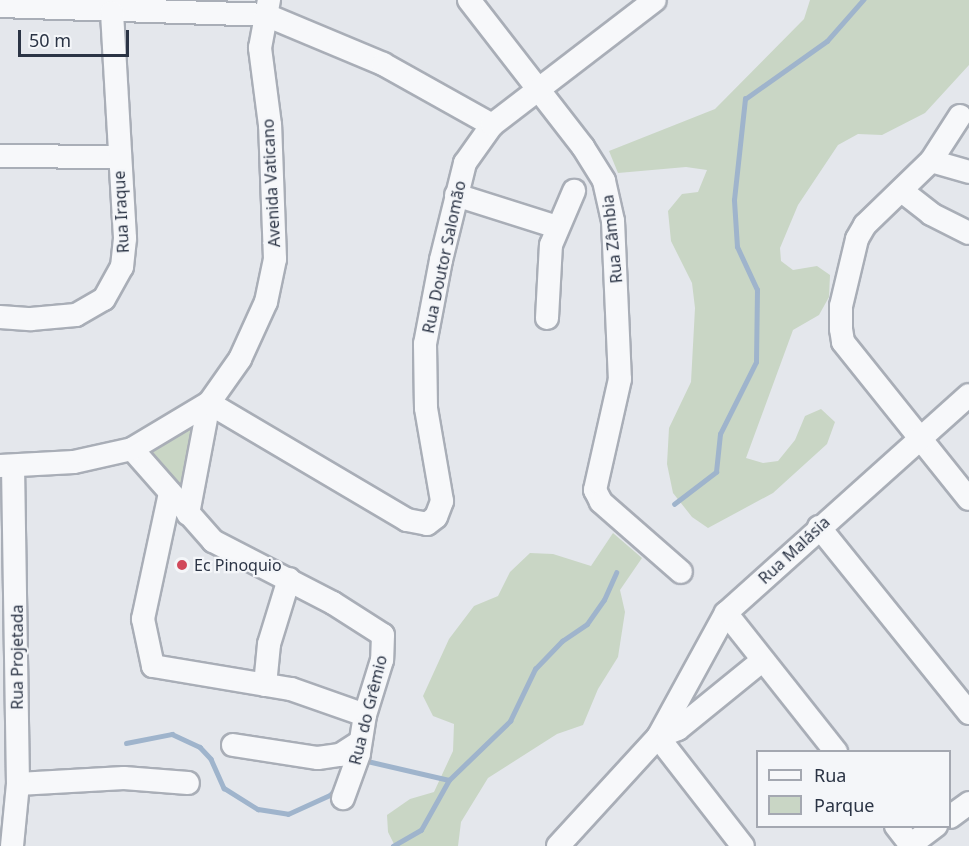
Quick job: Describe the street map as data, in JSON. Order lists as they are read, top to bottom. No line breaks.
{"streets":{"street":["Avenida Vaticano","Rua Iraque","Rua Zâmbia","Rua Doutor Salomão","Rua Malásia","Rua Projetada","Rua do Grêmio"]},"crossings":[["Avenida Vaticano","Rua Doutor Salomão"],["Avenida Vaticano","Rua Projetada"],["Avenida Vaticano","Rua do Grêmio"],["Rua Zâmbia","Rua Doutor Salomão"]],"places":["Ec Pinoquio"],"legend":["Rua","Parque"],"scale_bar":"50 m"}
